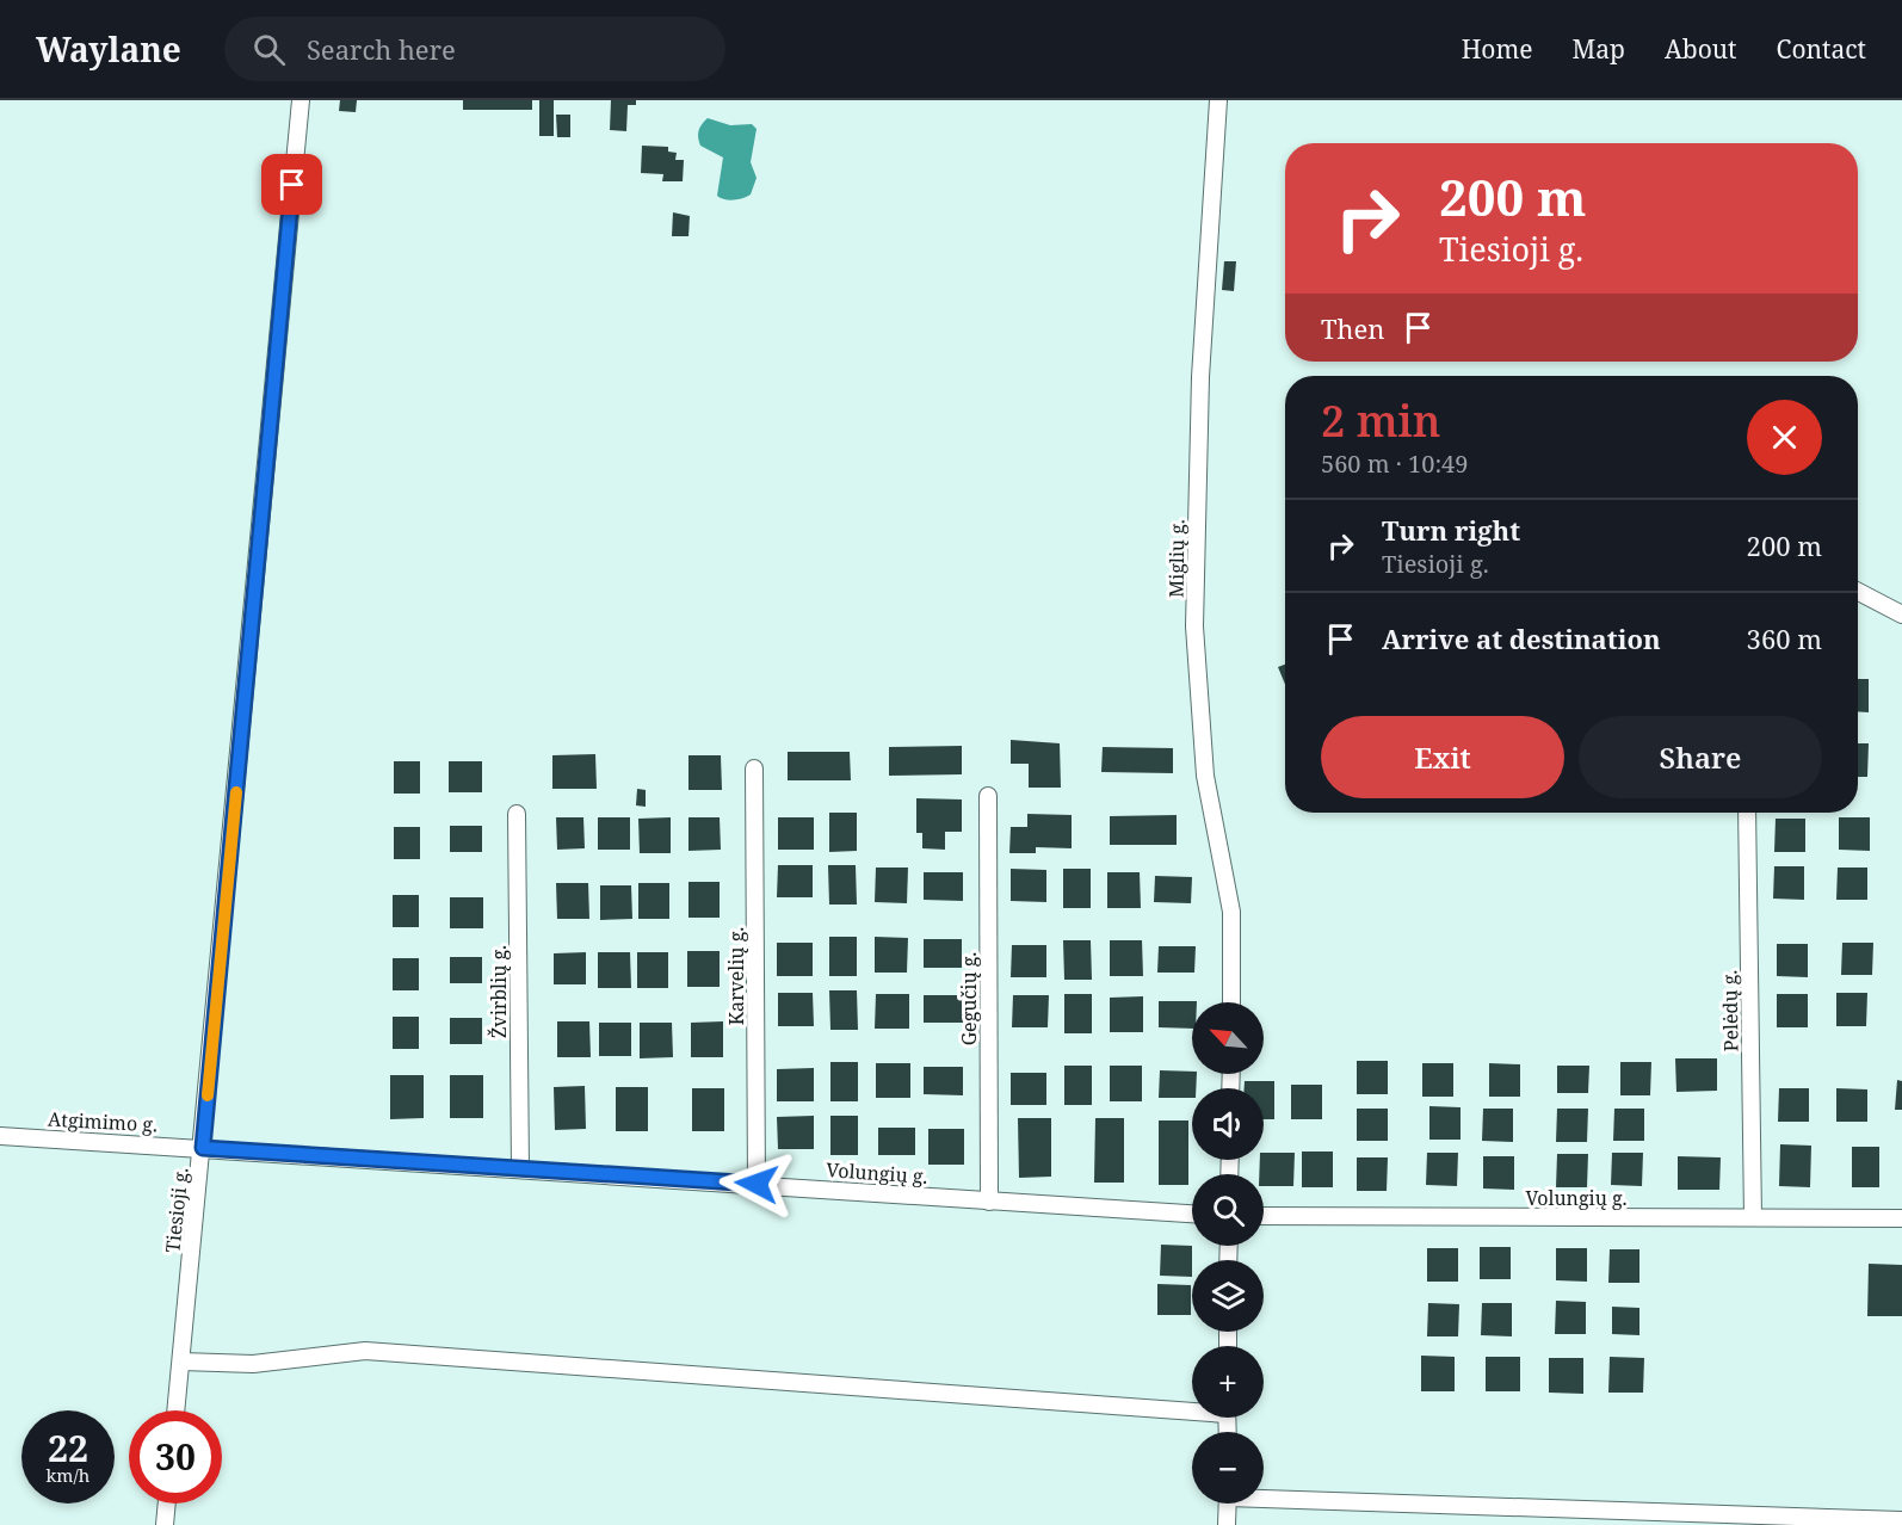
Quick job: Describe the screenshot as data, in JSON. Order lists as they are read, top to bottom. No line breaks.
{"streets":{"street":["Miglių g.","Karvelių g.","Žvirblių g.","Gegučių g.","Pelėdų g.","Atgimimo g.","Volungių g.","Tiesioji g."]},"crossings":[["Karvelių g.","Volungių g."],["Žvirblių g.","Volungių g."],["Gegučių g.","Volungių g."],["Pelėdų g.","Volungių g."],["Atgimimo g.","Volungių g."],["Atgimimo g.","Tiesioji g."],["Volungių g.","Tiesioji g."]],"north":"top left","page":{"header":"Waylane","search":"Search here","nav":["Home","Map","About","Contact"],"turn":["200 m","Tiesioji g."],"then":"Then","heading":["2 min","560 m · 10:49"],"list":[{"name":"Turn right","note":"Tiesioji g.","value":"200 m"},{"name":"Arrive at destination","value":"360 m"}],"buttons":["Exit","Share"],"map_buttons":["+","−"],"speed":"22 km/h","limit":"30"}}
